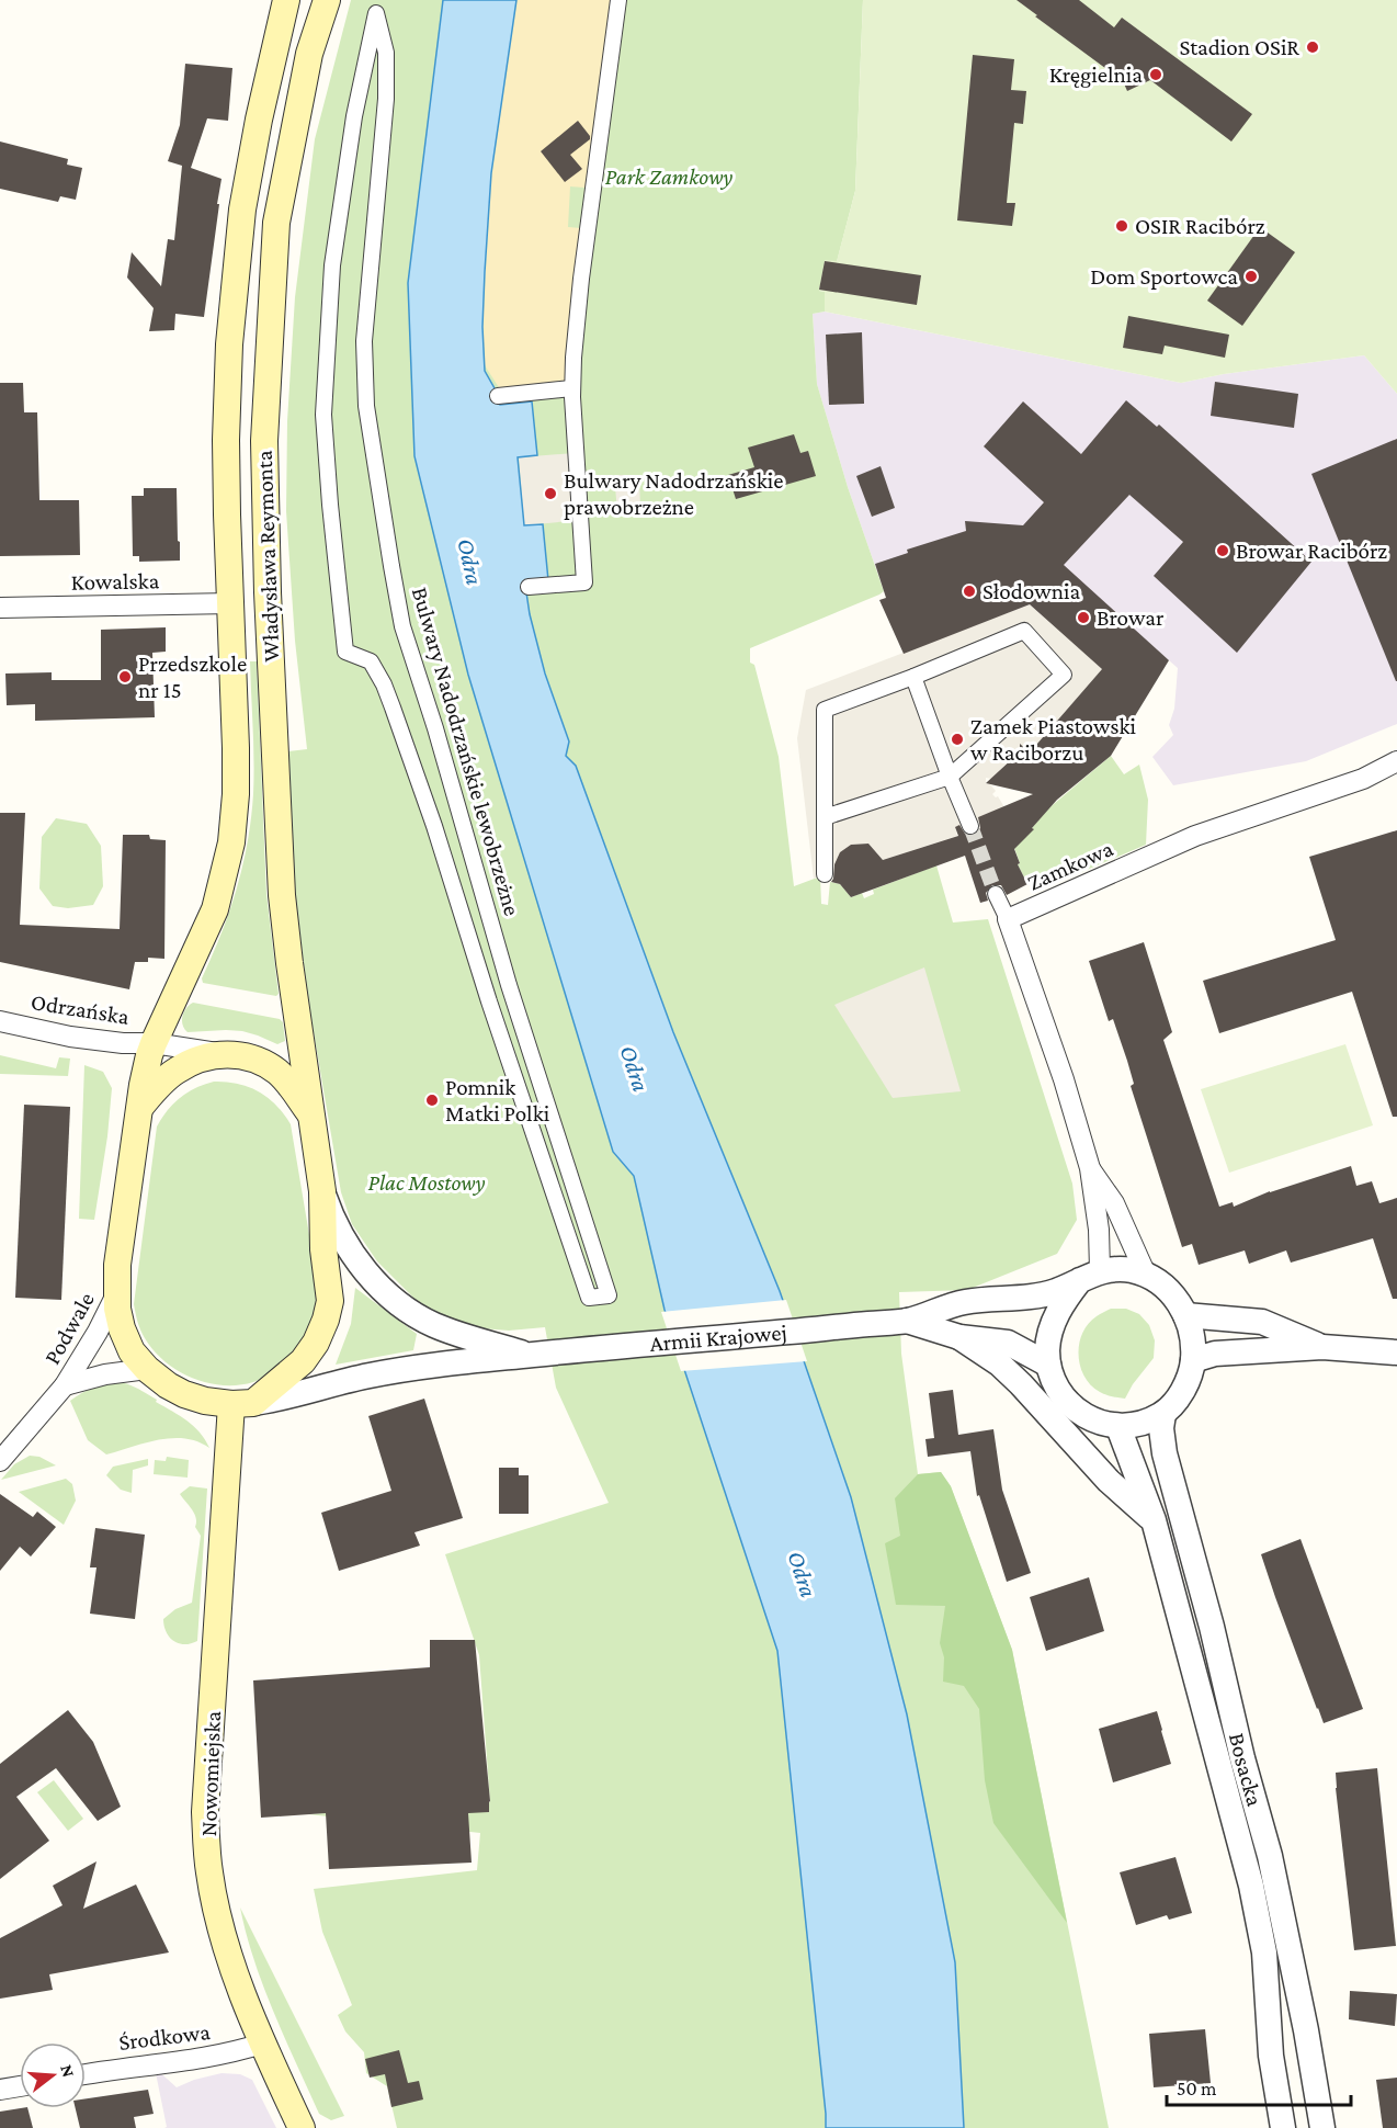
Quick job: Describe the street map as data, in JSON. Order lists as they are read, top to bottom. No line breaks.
{"streets":{"main road":["Władysława Reymonta","Nowomiejska"],"street":["Kowalska","Bulwary Nadodrzańskie lewobrzeżne","Zamkowa","Odrzańska","Podwale","Armii Krajowej","Bosacka","Środkowa"]},"crossings":[["Władysława Reymonta","Kowalska"],["Władysława Reymonta","Odrzańska"],["Władysława Reymonta","Armii Krajowej"],["Władysława Reymonta","Nowomiejska"],["Armii Krajowej","Bosacka"],["Armii Krajowej","Nowomiejska"],["Nowomiejska","Środkowa"]],"water":["Odra"],"parks":["Park Zamkowy","Plac Mostowy"],"places":["Stadion OSiR","Kręgielnia","OSIR Racibórz","Dom Sportowca","Bulwary Nadodrzańskie prawobrzeżne","Browar Racibórz","Słodownia","Browar","Przedszkole nr 15","Zamek Piastowski w Raciborzu","Pomnik Matki Polki"],"scale_bar":"50 m","north":"right"}
